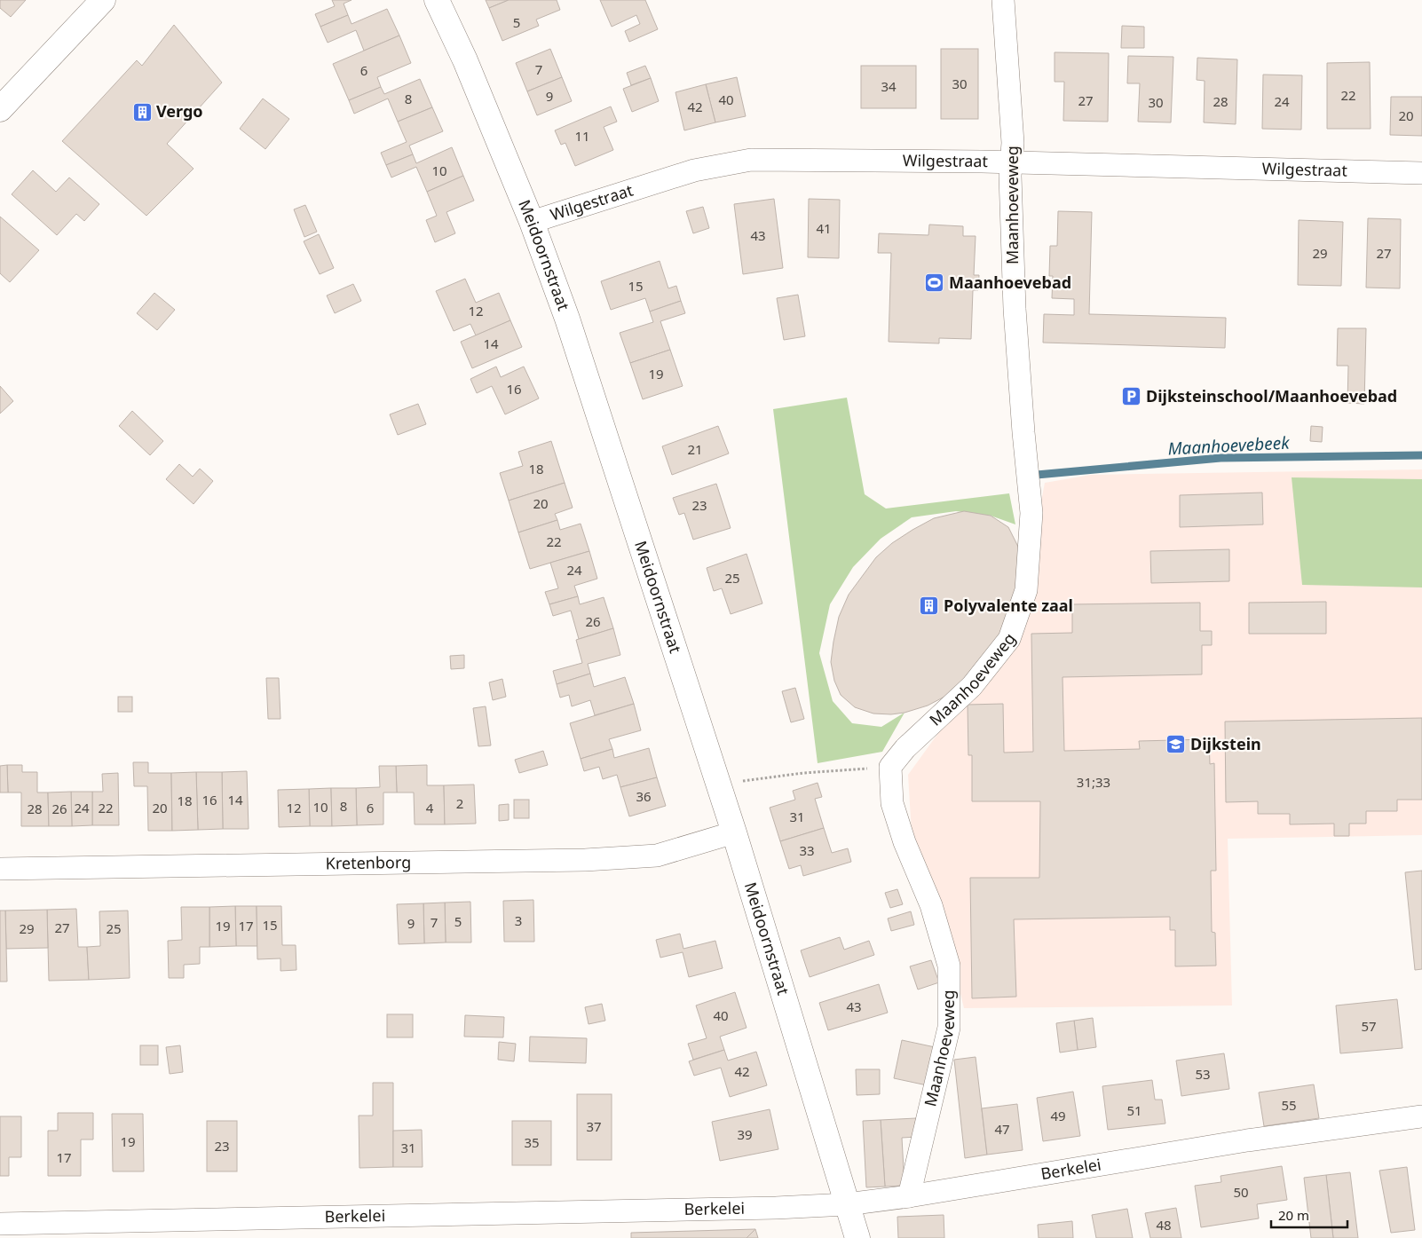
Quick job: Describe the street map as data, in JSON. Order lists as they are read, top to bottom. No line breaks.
{"streets":{"street":["Wilgestraat","Maanhoeveweg","Meidoornstraat","Kretenborg","Berkelei"]},"crossings":[["Wilgestraat","Maanhoeveweg"],["Wilgestraat","Meidoornstraat"],["Maanhoeveweg","Berkelei"],["Meidoornstraat","Kretenborg"],["Meidoornstraat","Berkelei"]],"water":["Maanhoevebeek"],"places":{"building":["Vergo","Polyvalente zaal"],"sports":["Maanhoevebad"],"parking":["Dijksteinschool/Maanhoevebad"],"school or university":["Dijkstein"]},"house_numbers":["5","7","6","30","34","22","9","8","40","27","28","24","30","42","20","11","10","41","43","29","27","15","12","14","19","16","21","18","20","23","22","24","25","26","31;33","36","16","14","18","2","8","10","24","22","20","12","6","4","28","26","31","33","3","5","7","9","15","19","17","27","29","25","43","40","57","42","53","55","51","49","37","47","39","19","35","23","31","17","50","48"],"scale_bar":"20 m"}
